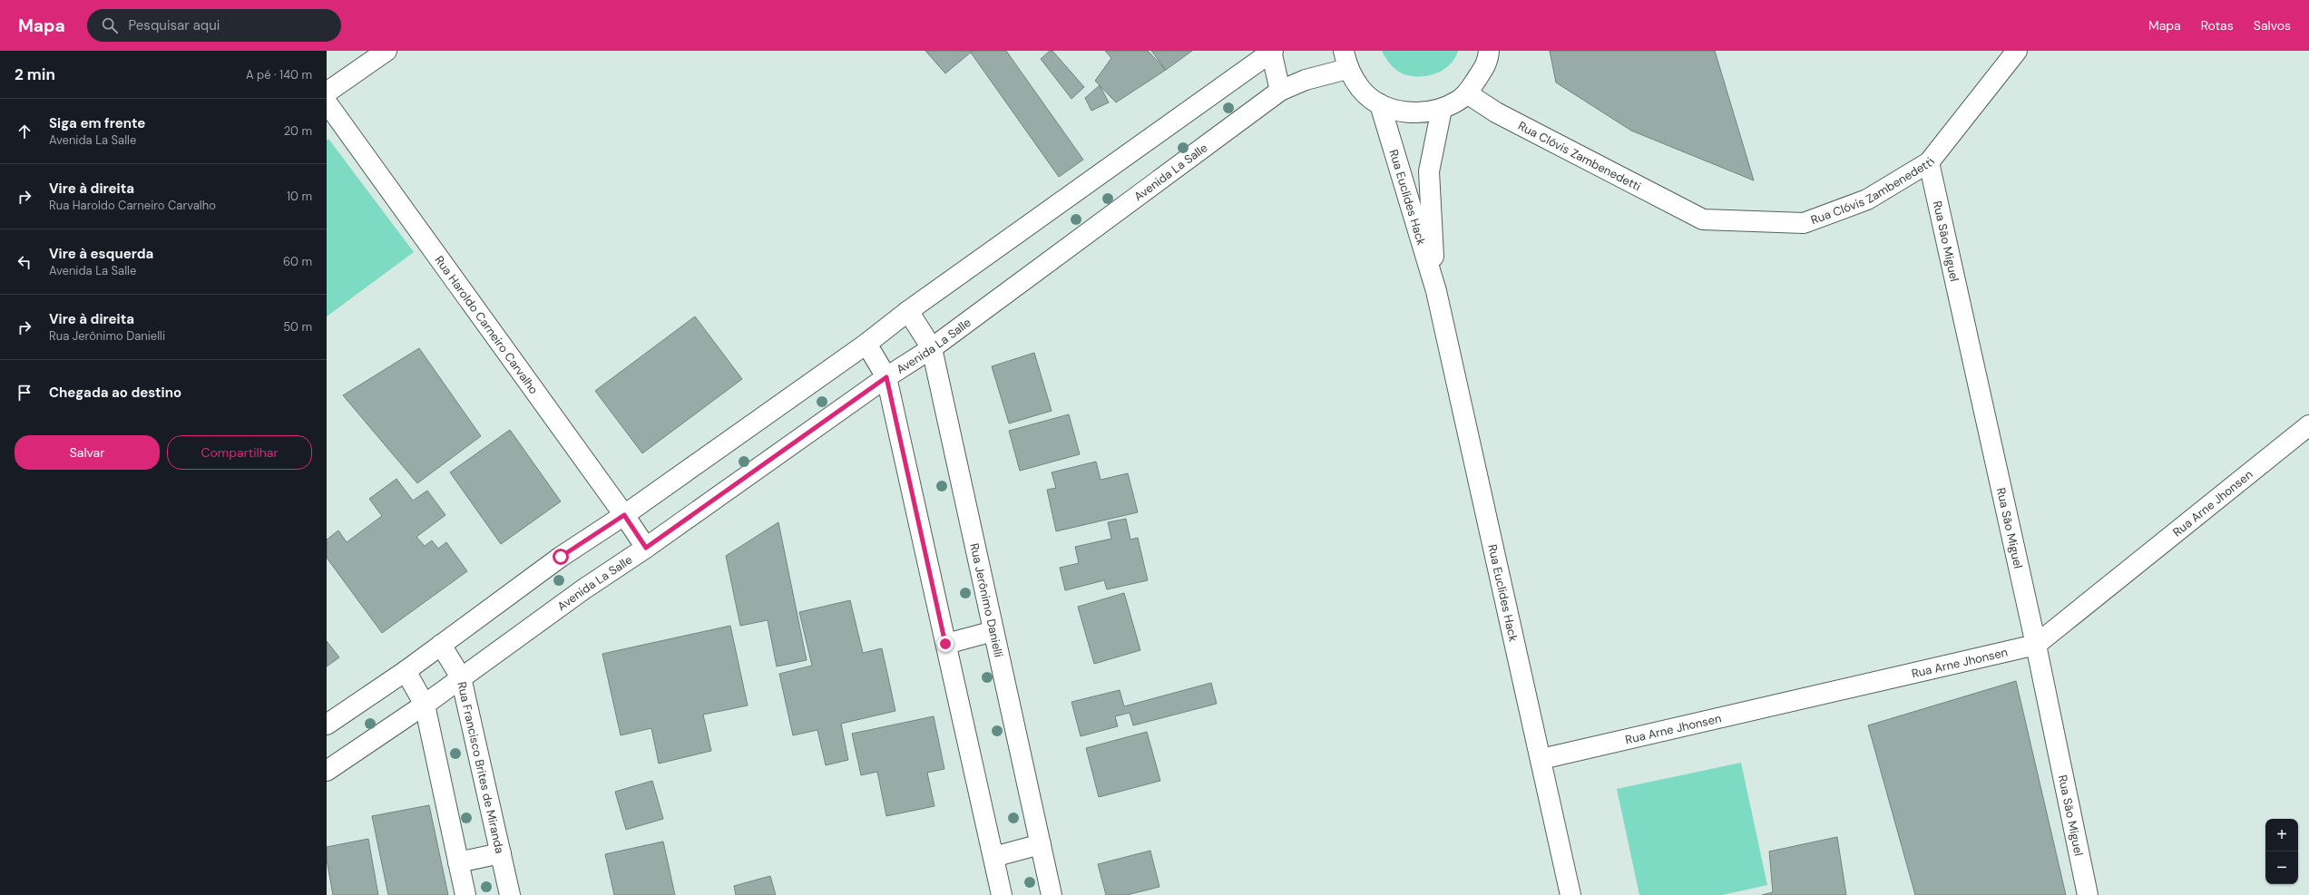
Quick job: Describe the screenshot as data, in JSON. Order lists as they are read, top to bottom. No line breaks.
{"streets":{"street":["Rua Clóvis Zambenedetti","Avenida La Salle","Rua Euclides Hack","Rua São Miguel","Rua Haroldo Carneiro Carvalho","Rua Arne Jhonsen","Rua Jerônimo Danielli","Rua Francisco Brites de Miranda"]},"crossings":[["Rua Clóvis Zambenedetti","Rua São Miguel"],["Avenida La Salle","Rua Haroldo Carneiro Carvalho"],["Avenida La Salle","Rua Jerônimo Danielli"],["Avenida La Salle","Rua Francisco Brites de Miranda"],["Rua Euclides Hack","Rua Arne Jhonsen"],["Rua São Miguel","Rua Arne Jhonsen"]],"page":{"header":"Mapa","search":"Pesquisar aqui","nav":["Mapa","Rotas","Salvos"],"heading":["2 min","A pé · 140 m"],"list":[["Siga em frente","Avenida La Salle","20 m"],["Vire à direita","Rua Haroldo Carneiro Carvalho","10 m"],["Vire à esquerda","Avenida La Salle","60 m"],["Vire à direita","Rua Jerônimo Danielli","50 m"],"Chegada ao destino"],"buttons":["Salvar","Compartilhar"],"map_buttons":["+","−"]}}
